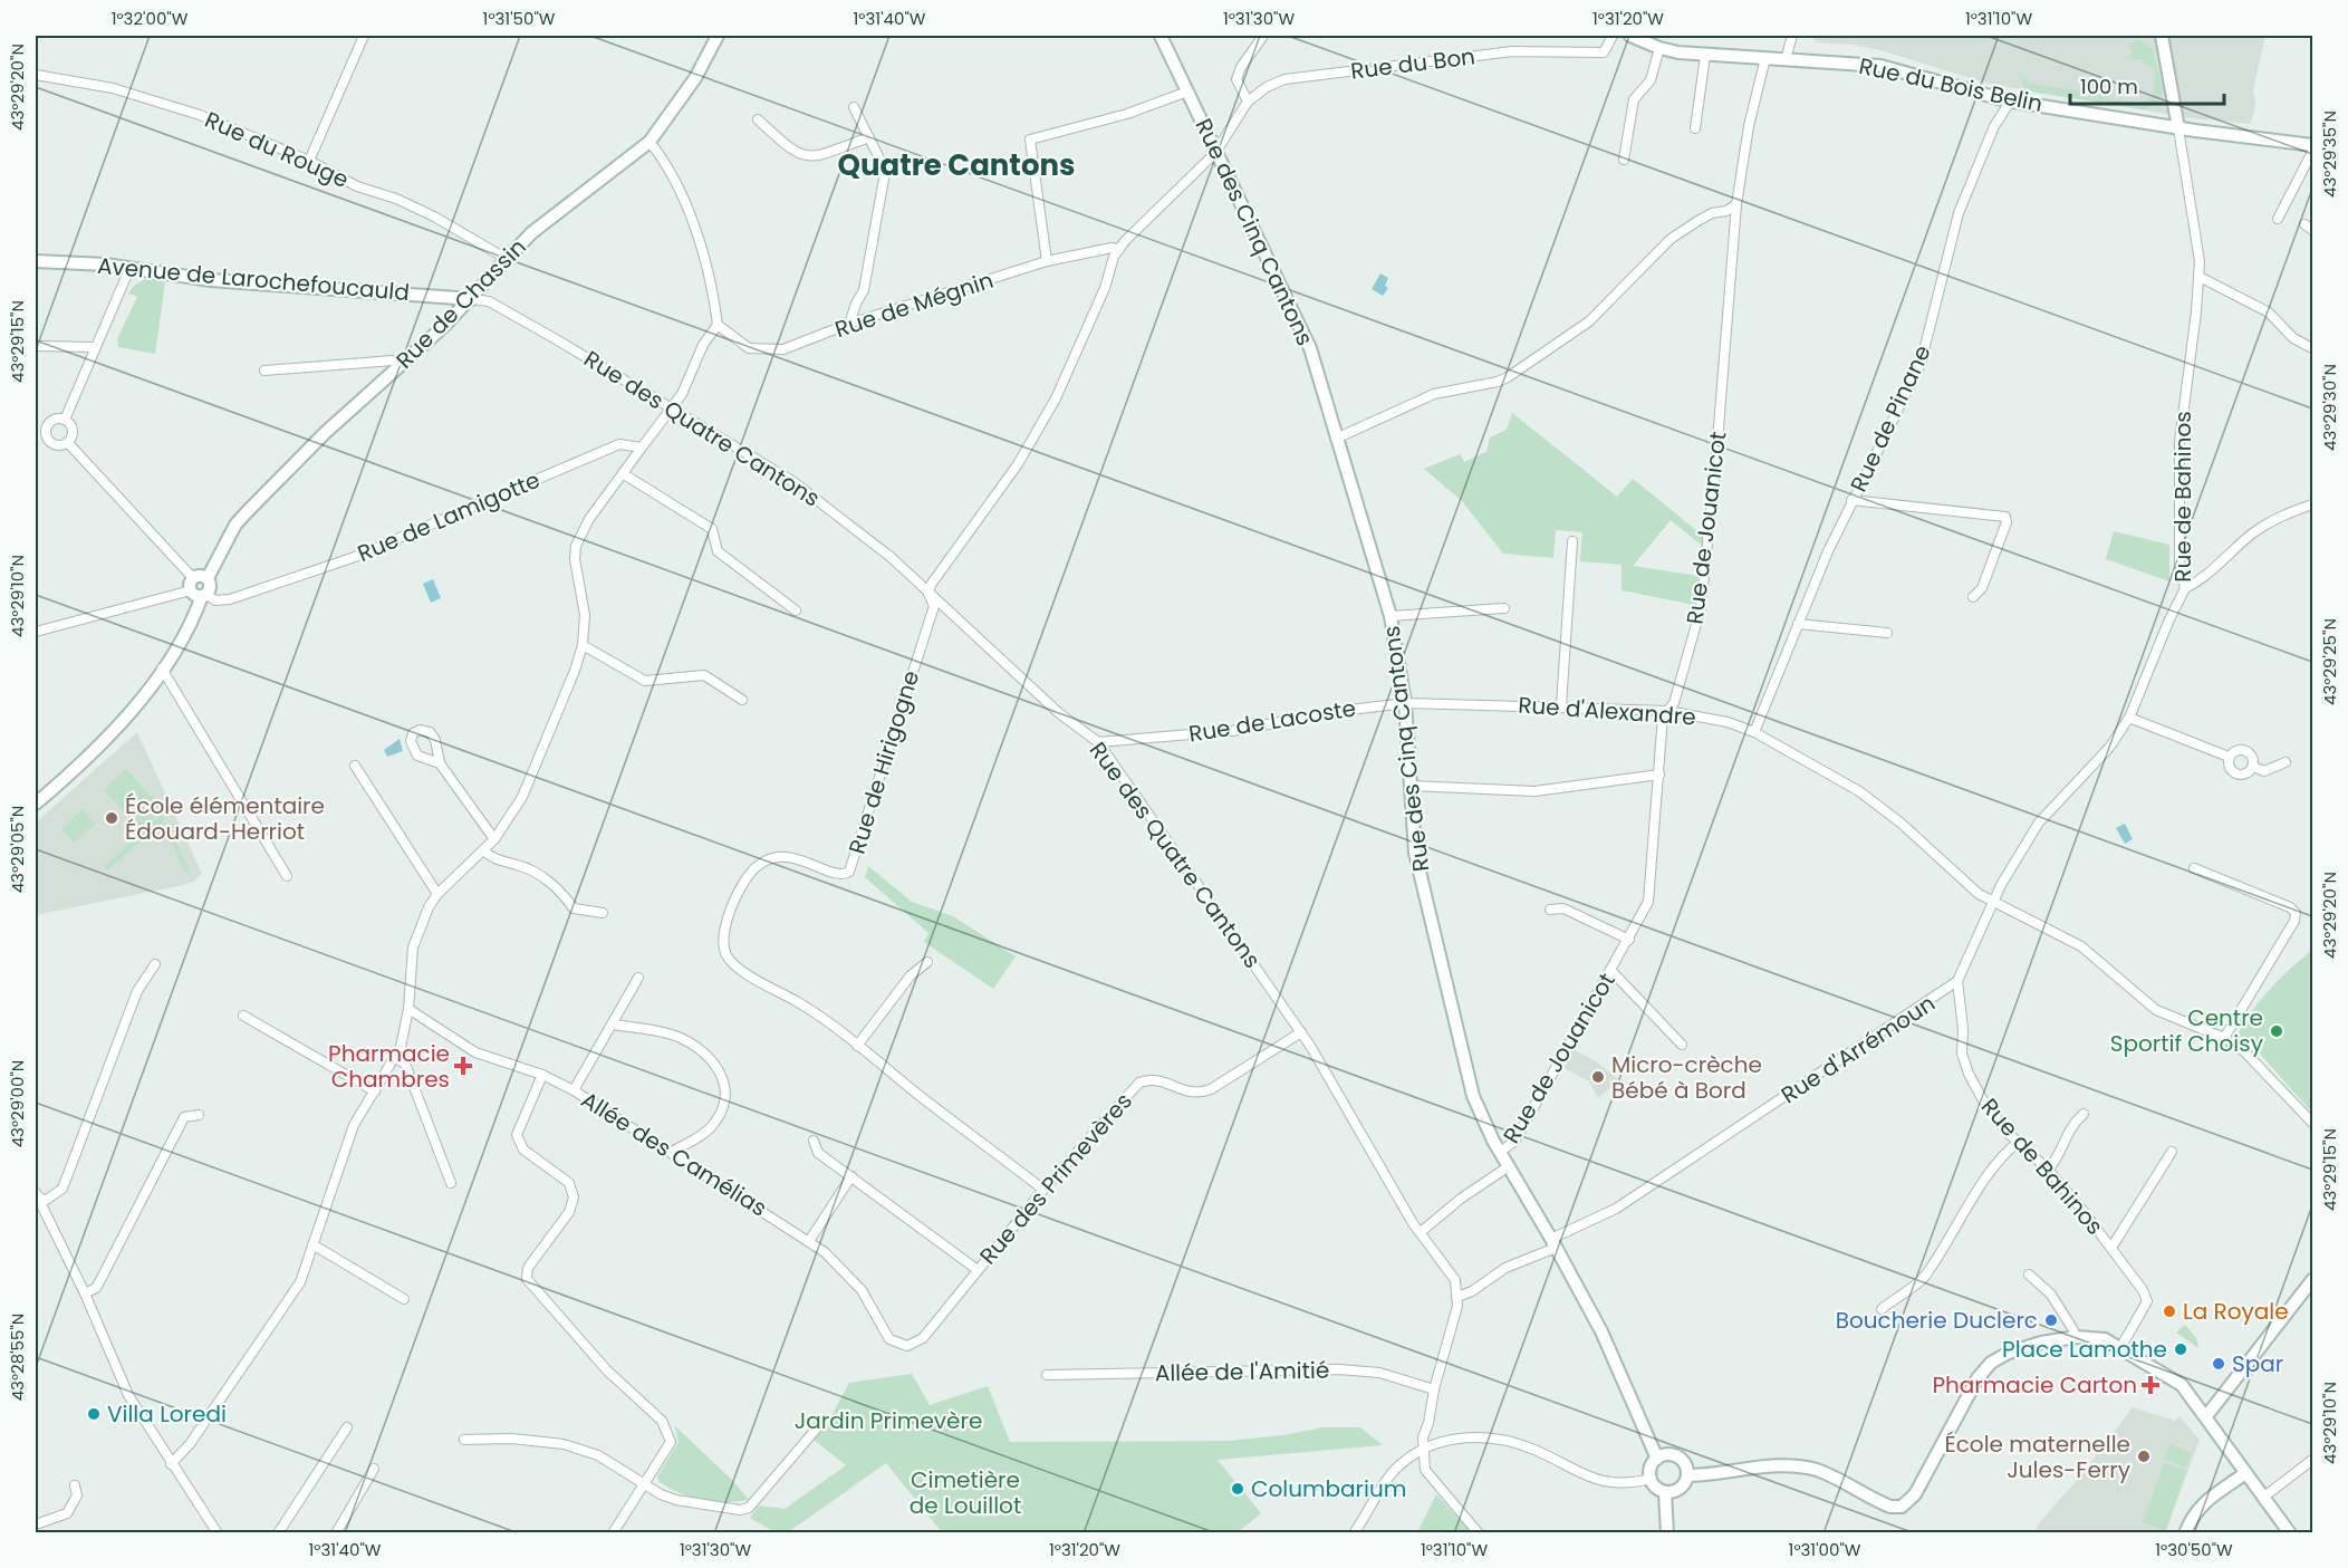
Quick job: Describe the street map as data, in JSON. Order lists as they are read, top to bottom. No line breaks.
{"streets":{"street":["Rue du Bon","Rue du Bois Belin","Rue du Rouge","Rue des Cinq Cantons","Avenue de Larochefoucauld","Rue de Chassin","Rue de Mégnin","Rue de Pinane","Rue des Quatre Cantons","Rue de Bahinos","Rue de Lamigotte","Rue de Jouanicot","Rue d'Alexandre","Rue de Lacoste","Rue de Hirigogne","Rue d'Arrémoun","Allée des Camélias","Rue des Primevères","Allée de l'Amitié"]},"crossings":[["Rue du Bois Belin","Rue de Pinane"],["Rue du Bois Belin","Rue de Bahinos"],["Rue du Bois Belin","Rue de Jouanicot"],["Rue du Rouge","Rue de Chassin"],["Rue des Cinq Cantons","Rue de Jouanicot"],["Rue des Cinq Cantons","Rue d'Alexandre"],["Rue des Cinq Cantons","Rue de Lacoste"],["Rue des Cinq Cantons","Rue d'Arrémoun"],["Avenue de Larochefoucauld","Rue de Chassin"],["Avenue de Larochefoucauld","Rue des Quatre Cantons"],["Rue de Chassin","Rue des Quatre Cantons"],["Rue de Chassin","Rue de Lamigotte"],["Rue de Pinane","Rue d'Alexandre"],["Rue des Quatre Cantons","Rue de Lacoste"],["Rue des Quatre Cantons","Rue de Hirigogne"],["Rue des Quatre Cantons","Rue d'Arrémoun"],["Rue des Quatre Cantons","Rue des Primevères"],["Rue de Bahinos","Rue d'Alexandre"],["Rue de Bahinos","Rue d'Arrémoun"],["Rue de Jouanicot","Rue d'Alexandre"],["Rue d'Alexandre","Rue de Lacoste"],["Rue de Hirigogne","Rue des Primevères"],["Allée des Camélias","Rue des Primevères"]],"districts":["Quatre Cantons"],"parks":["Jardin Primevère","Cimetière de Louillot"],"places":{"other":["École élémentaire Édouard-Herriot","Centre Sportif Choisy","Micro-crèche Bébé à Bord","La Royale","Boucherie Duclerc","Place Lamothe","Spar","Villa Loredi","École maternelle Jules-Ferry","Columbarium"],"health":["Pharmacie Chambres","Pharmacie Carton"]},"scale_bar":"100 m","coordinates":["1°32'00\"W","1°31'50\"W","1°31'40\"W","1°31'30\"W","1°31'20\"W","1°31'10\"W","43°29'20\"N","43°29'35\"N","43°29'15\"N","43°29'30\"N","43°29'10\"N","43°29'25\"N","43°29'05\"N","43°29'00\"N","43°28'55\"N","1°31'00\"W","1°30'50\"W"]}
